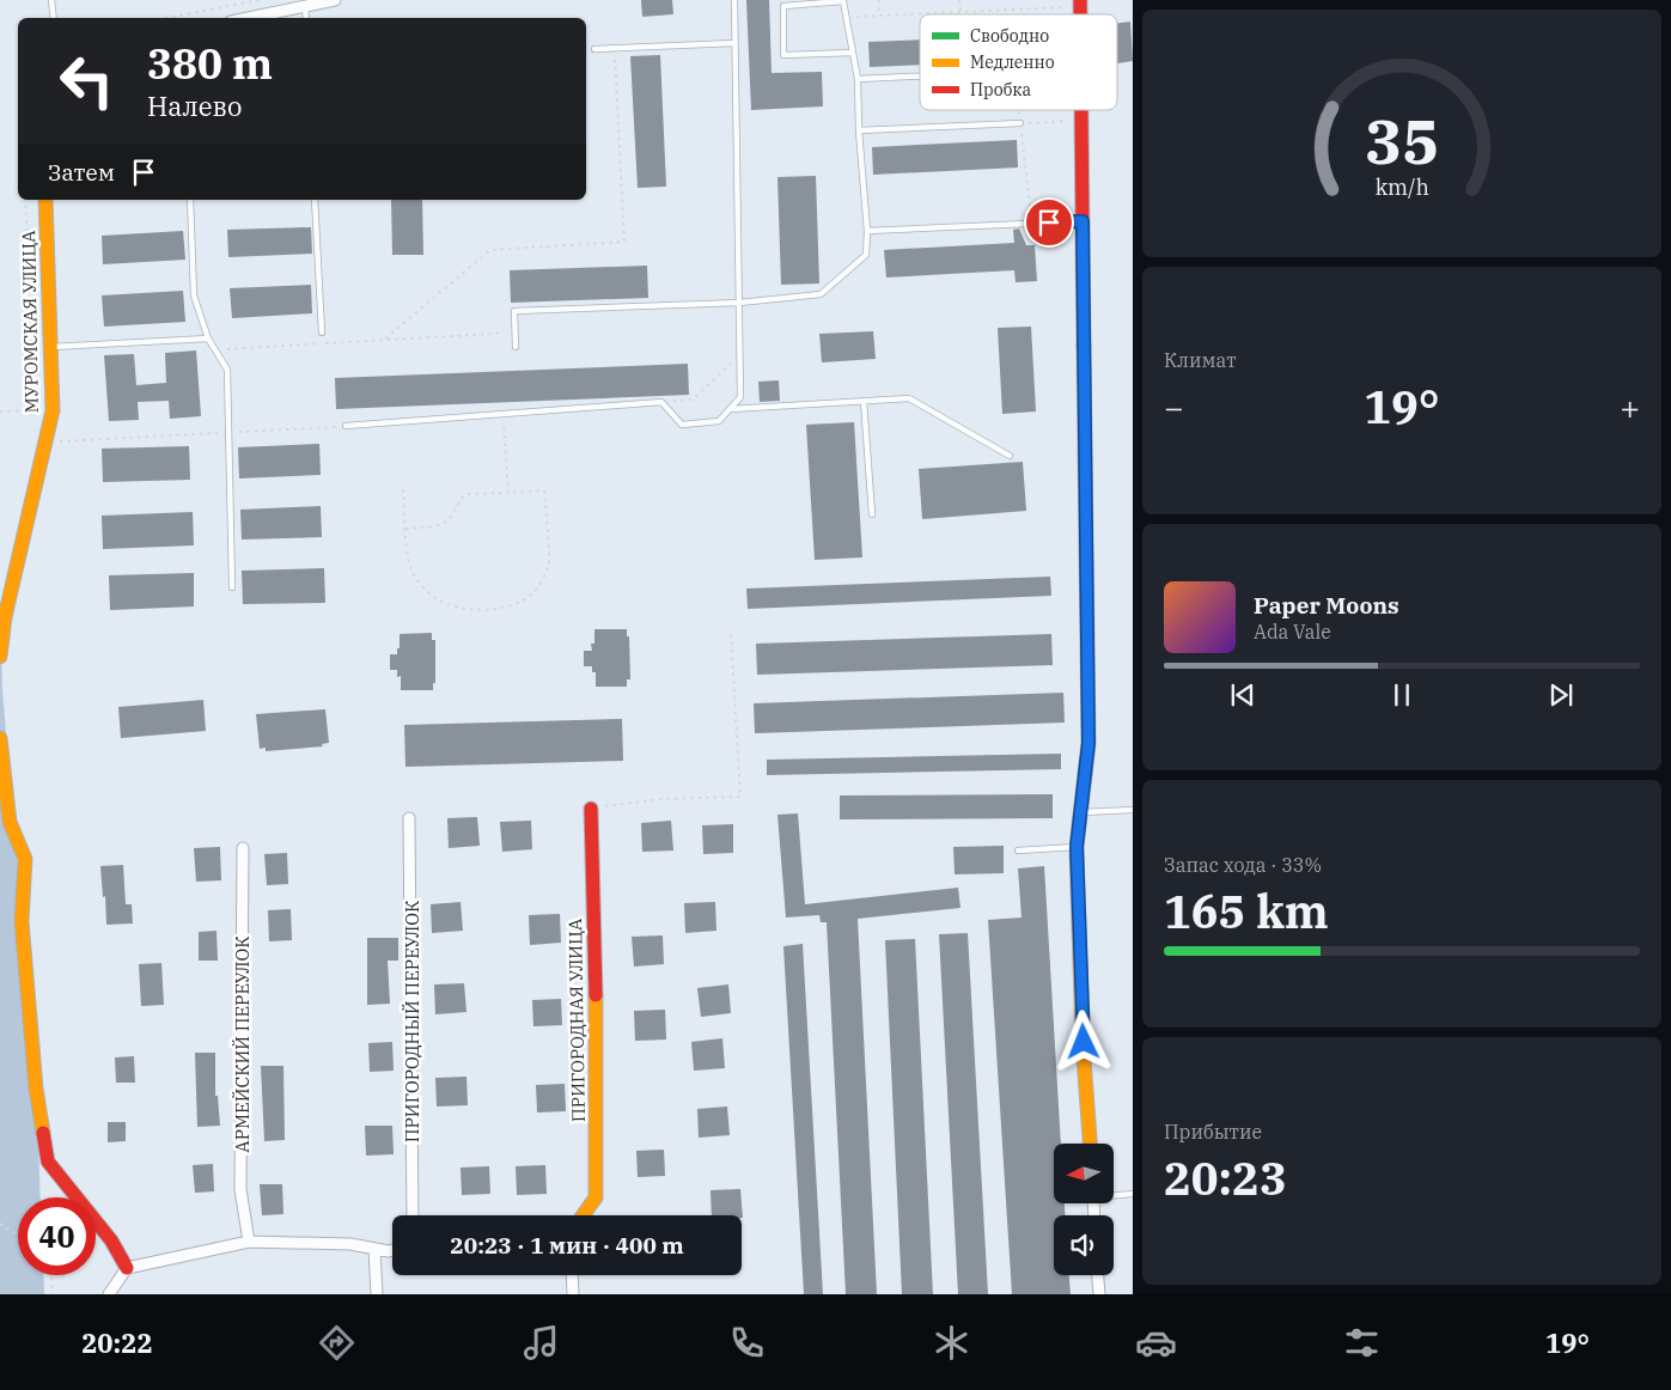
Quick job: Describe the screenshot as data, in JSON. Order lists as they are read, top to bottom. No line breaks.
{"streets":{"street":["МУРОМСКАЯ УЛИЦА","ПРИГОРОДНАЯ УЛИЦА","ПРИГОРОДНЫЙ ПЕРЕУЛОК","АРМЕЙСКИЙ ПЕРЕУЛОК"]},"legend":["Свободно","Медленно","Пробка"],"north":"left","page":{"turn":["380 m","Налево"],"then":"Затем","tile":["Климат",["Запас хода · 33%","165 km"],["Прибытие","20:23"]],"heat":["−","19°","+"],"song":["Paper Moons","Ada Vale"],"limit":"40","trip":"20:23 · 1 мин · 400 m","tabs":["20:22","19°"],"gauge":["35","km/h"]}}
